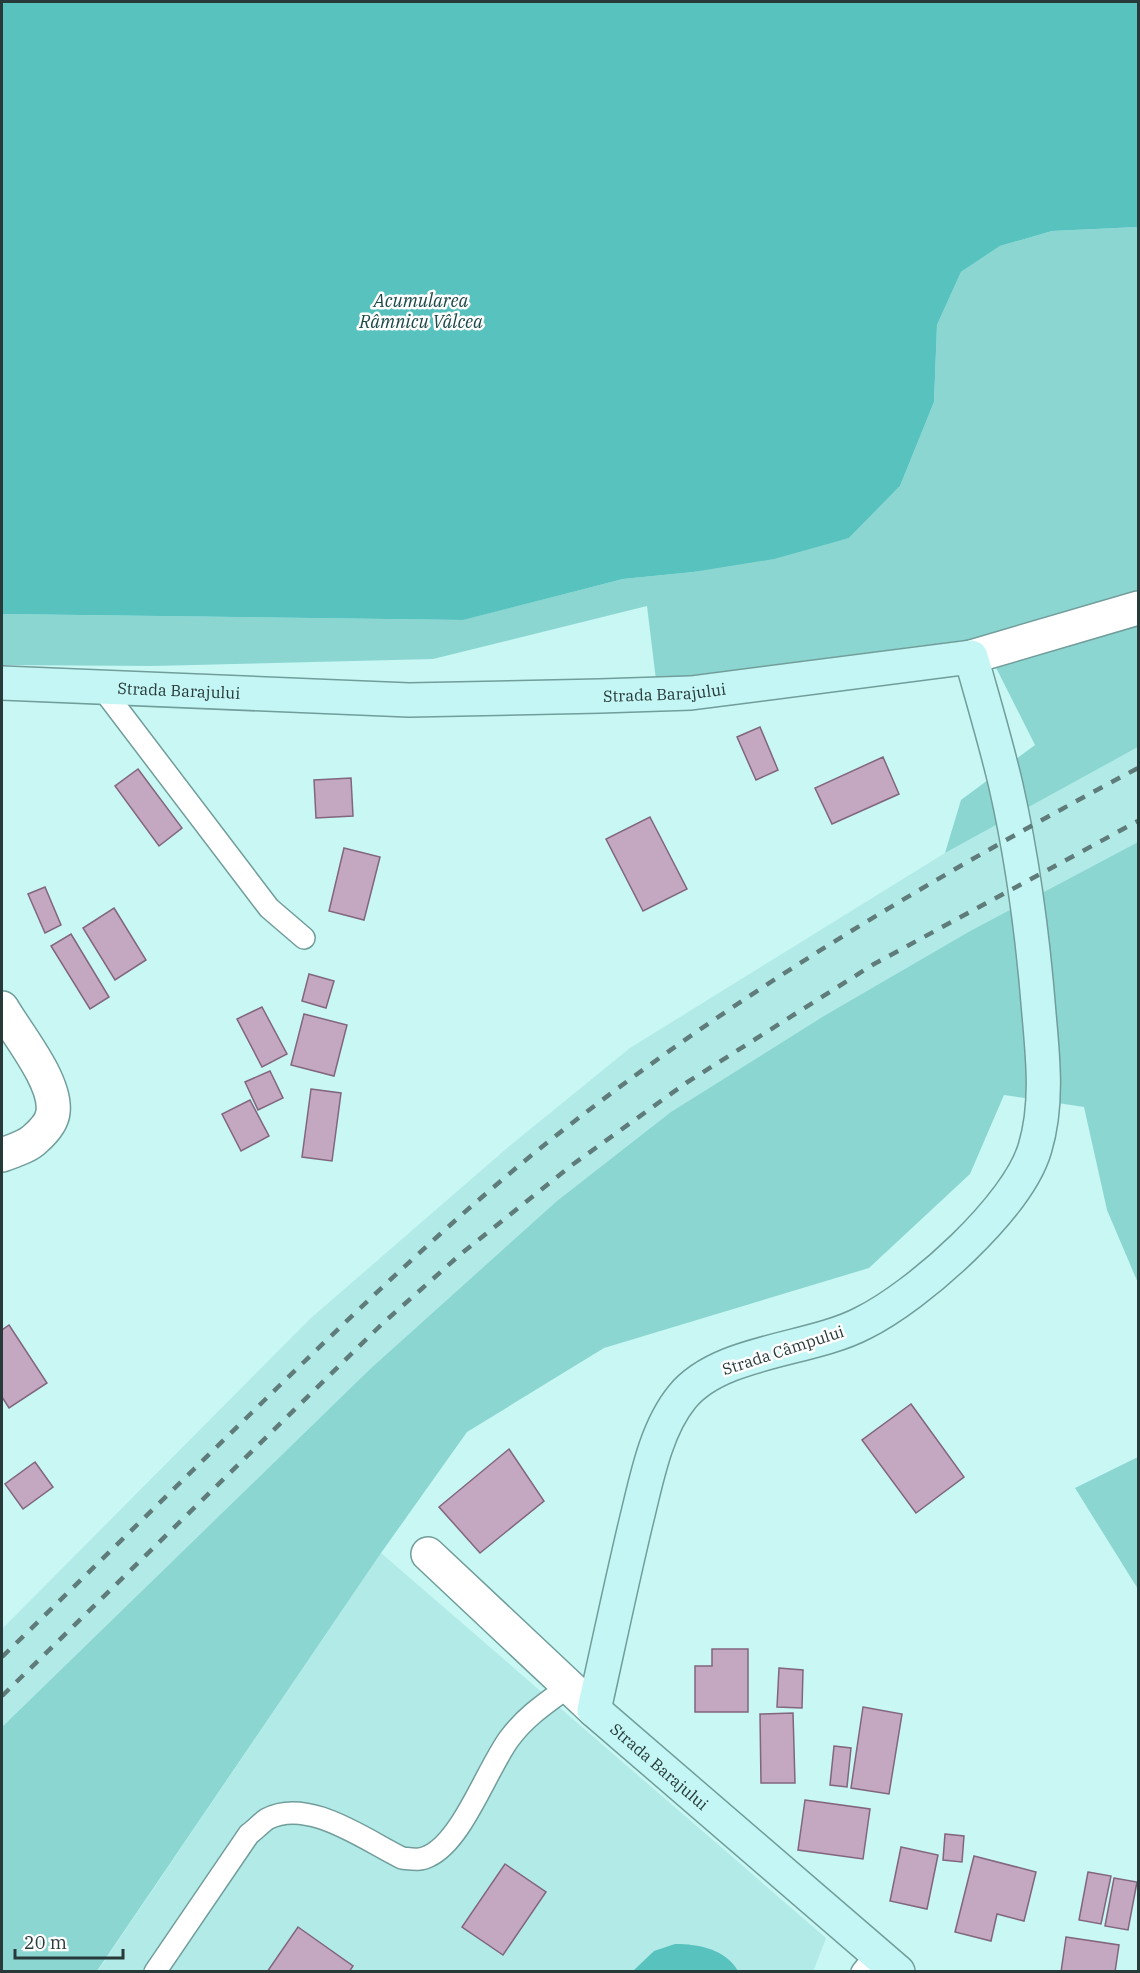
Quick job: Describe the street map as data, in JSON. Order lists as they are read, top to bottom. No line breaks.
{"streets":{"street":["Strada Barajului","Strada Câmpului"]},"crossings":[["Strada Barajului","Strada Câmpului"]],"water":["Acumularea Râmnicu Vâlcea"],"scale_bar":"20 m"}
